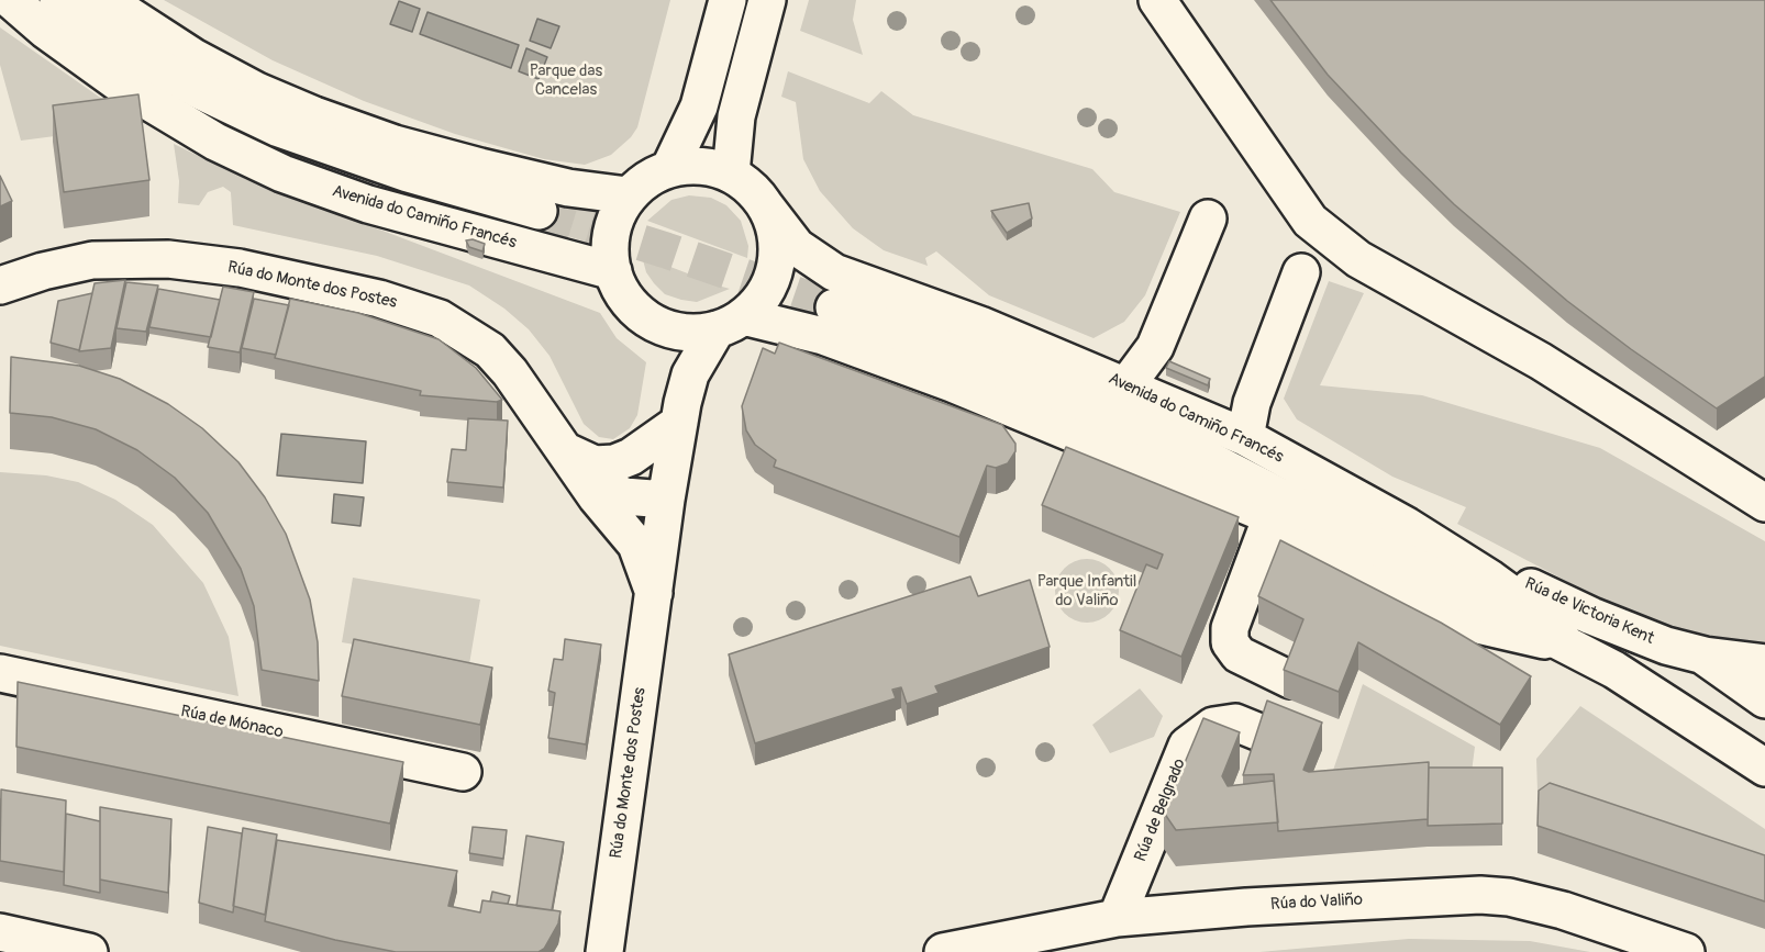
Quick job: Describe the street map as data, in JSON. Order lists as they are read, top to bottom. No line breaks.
{"streets":{"street":["Avenida do Camiño Francés","Rúa do Monte dos Postes","Rúa de Victoria Kent","Rúa de Mónaco","Rúa de Belgrado","Rúa do Valiño"]},"crossings":[["Avenida do Camiño Francés","Rúa do Monte dos Postes"],["Avenida do Camiño Francés","Rúa de Victoria Kent"],["Rúa de Belgrado","Rúa do Valiño"]],"parks":["Parque das Cancelas","Parque Infantil do Valiño"]}
